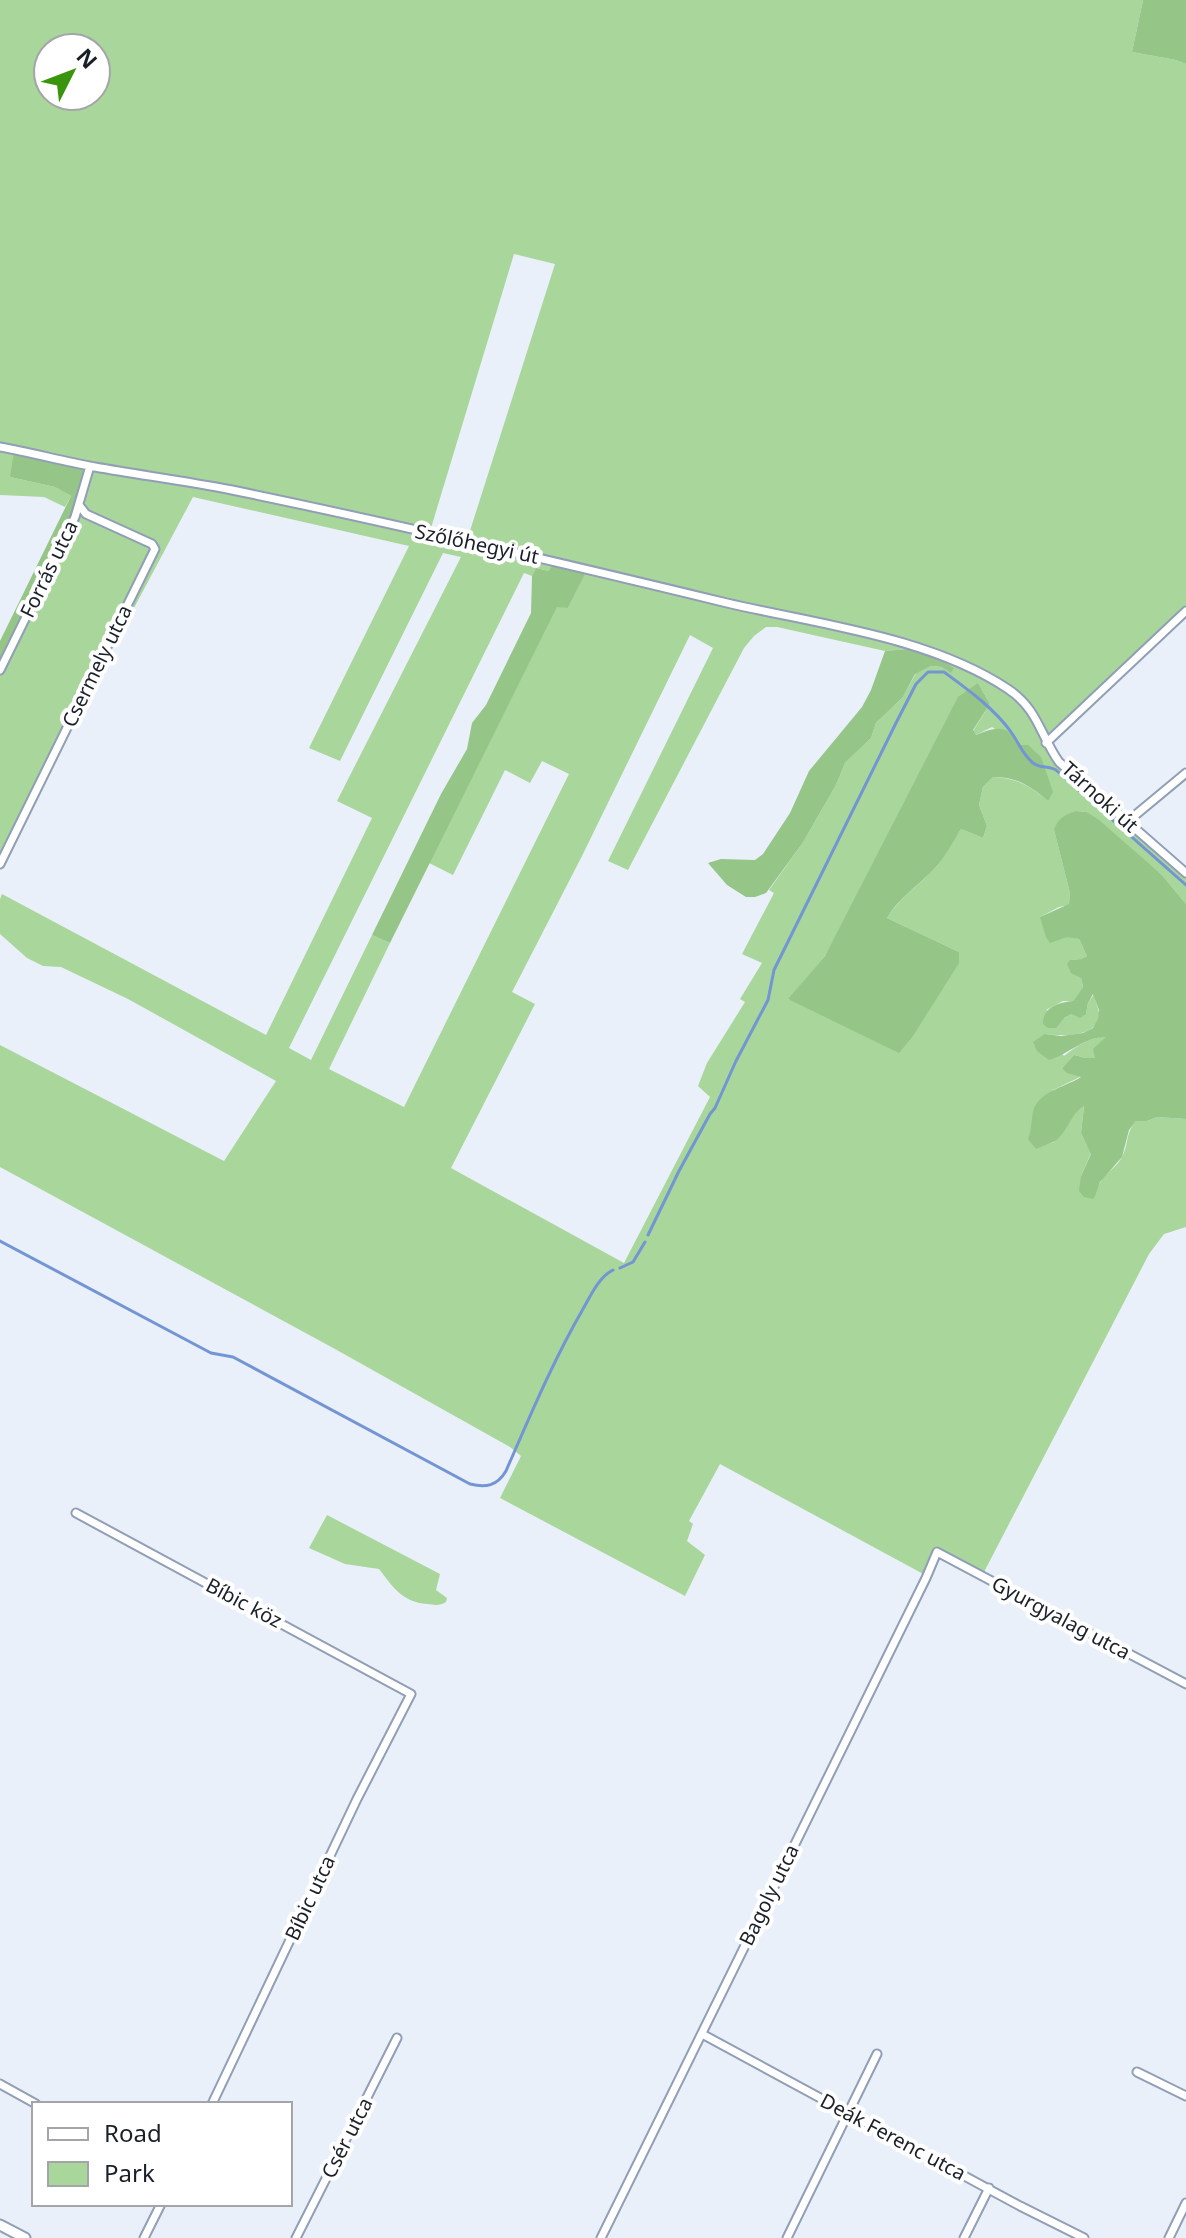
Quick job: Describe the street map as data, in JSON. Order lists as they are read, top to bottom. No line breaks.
{"streets":{"street":["Szőlőhegyi út","Forrás utca","Csermely utca","Tárnoki út","Bíbic köz","Gyurgyalag utca","Bagoly utca","Bíbic utca","Deák Ferenc utca","Csér utca"]},"crossings":[["Szőlőhegyi út","Forrás utca"],["Szőlőhegyi út","Tárnoki út"],["Forrás utca","Csermely utca"],["Bíbic köz","Bíbic utca"],["Gyurgyalag utca","Bagoly utca"],["Bagoly utca","Deák Ferenc utca"]],"legend":["Road","Park"],"north":"top right"}
